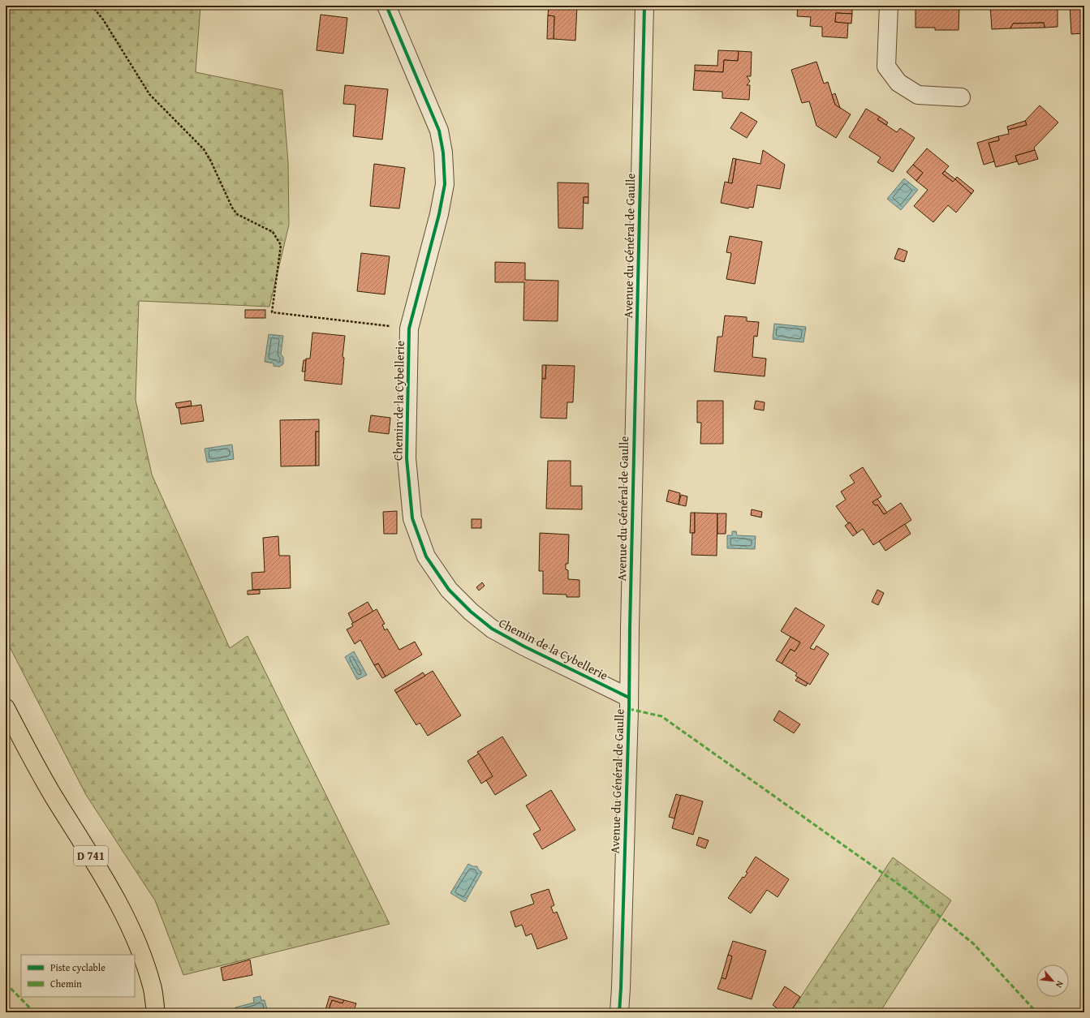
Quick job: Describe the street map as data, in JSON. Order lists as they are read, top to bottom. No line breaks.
{"streets":{"main road":["D 741"],"street":["Avenue du Général de Gaulle","Chemin de la Cybellerie"]},"crossings":[["Avenue du Général de Gaulle","Chemin de la Cybellerie"]],"legend":["Piste cyclable","Chemin"],"north":"bottom right"}
